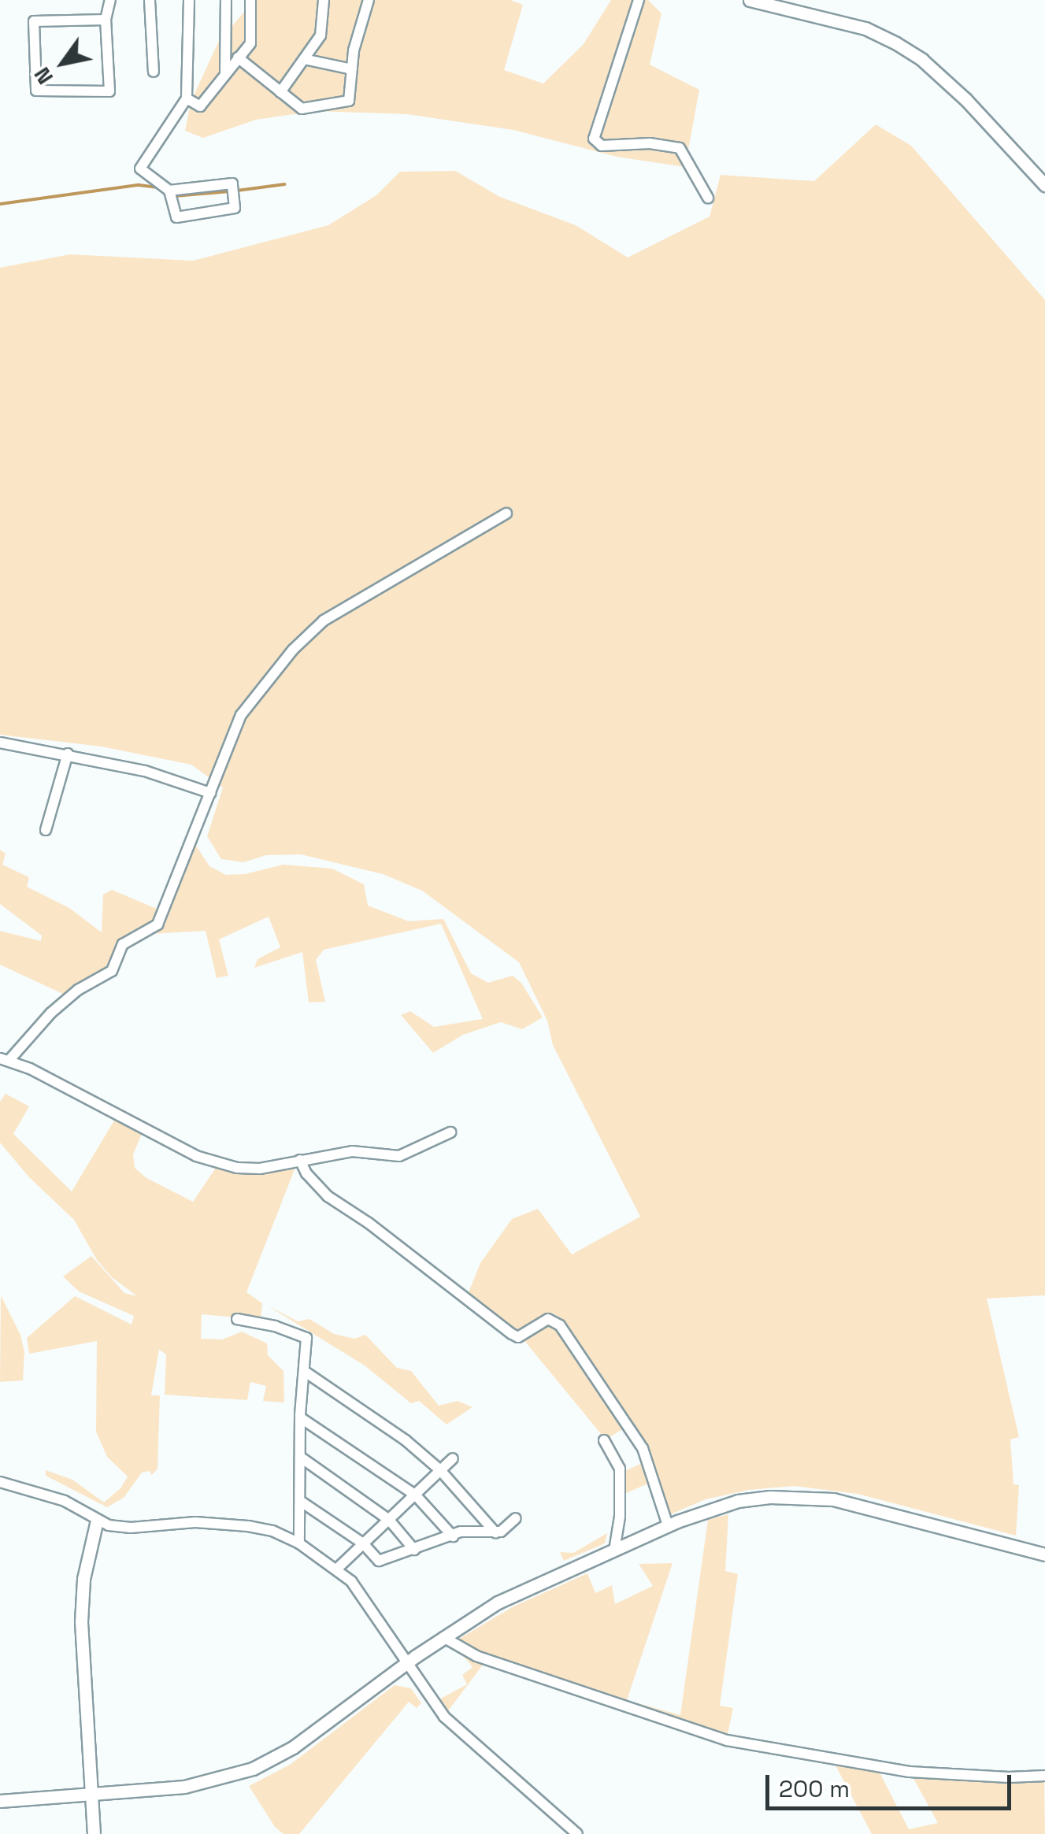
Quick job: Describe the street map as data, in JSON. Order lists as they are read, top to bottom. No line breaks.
{"scale_bar":"200 m","north":"bottom left"}
